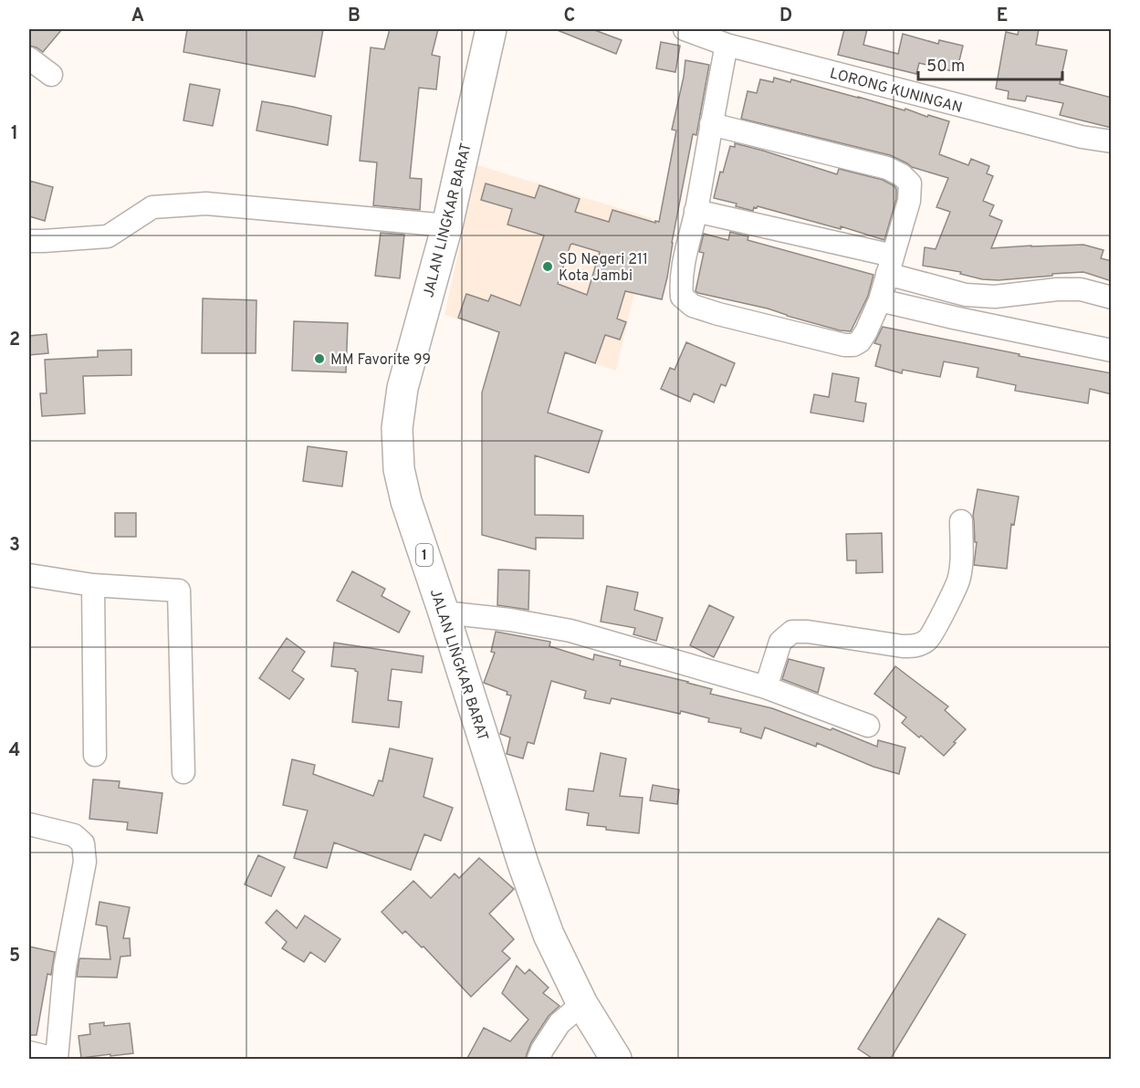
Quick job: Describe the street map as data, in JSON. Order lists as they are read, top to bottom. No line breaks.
{"streets":{"highway":["JALAN LINGKAR BARAT","1"],"street":["LORONG KUNINGAN"]},"places":["SD Negeri 211 Kota Jambi","MM Favorite 99"],"scale_bar":"50 m","grid":{"columns":["A","B","C","D","E"],"rows":["1","2","3","4","5"]}}
